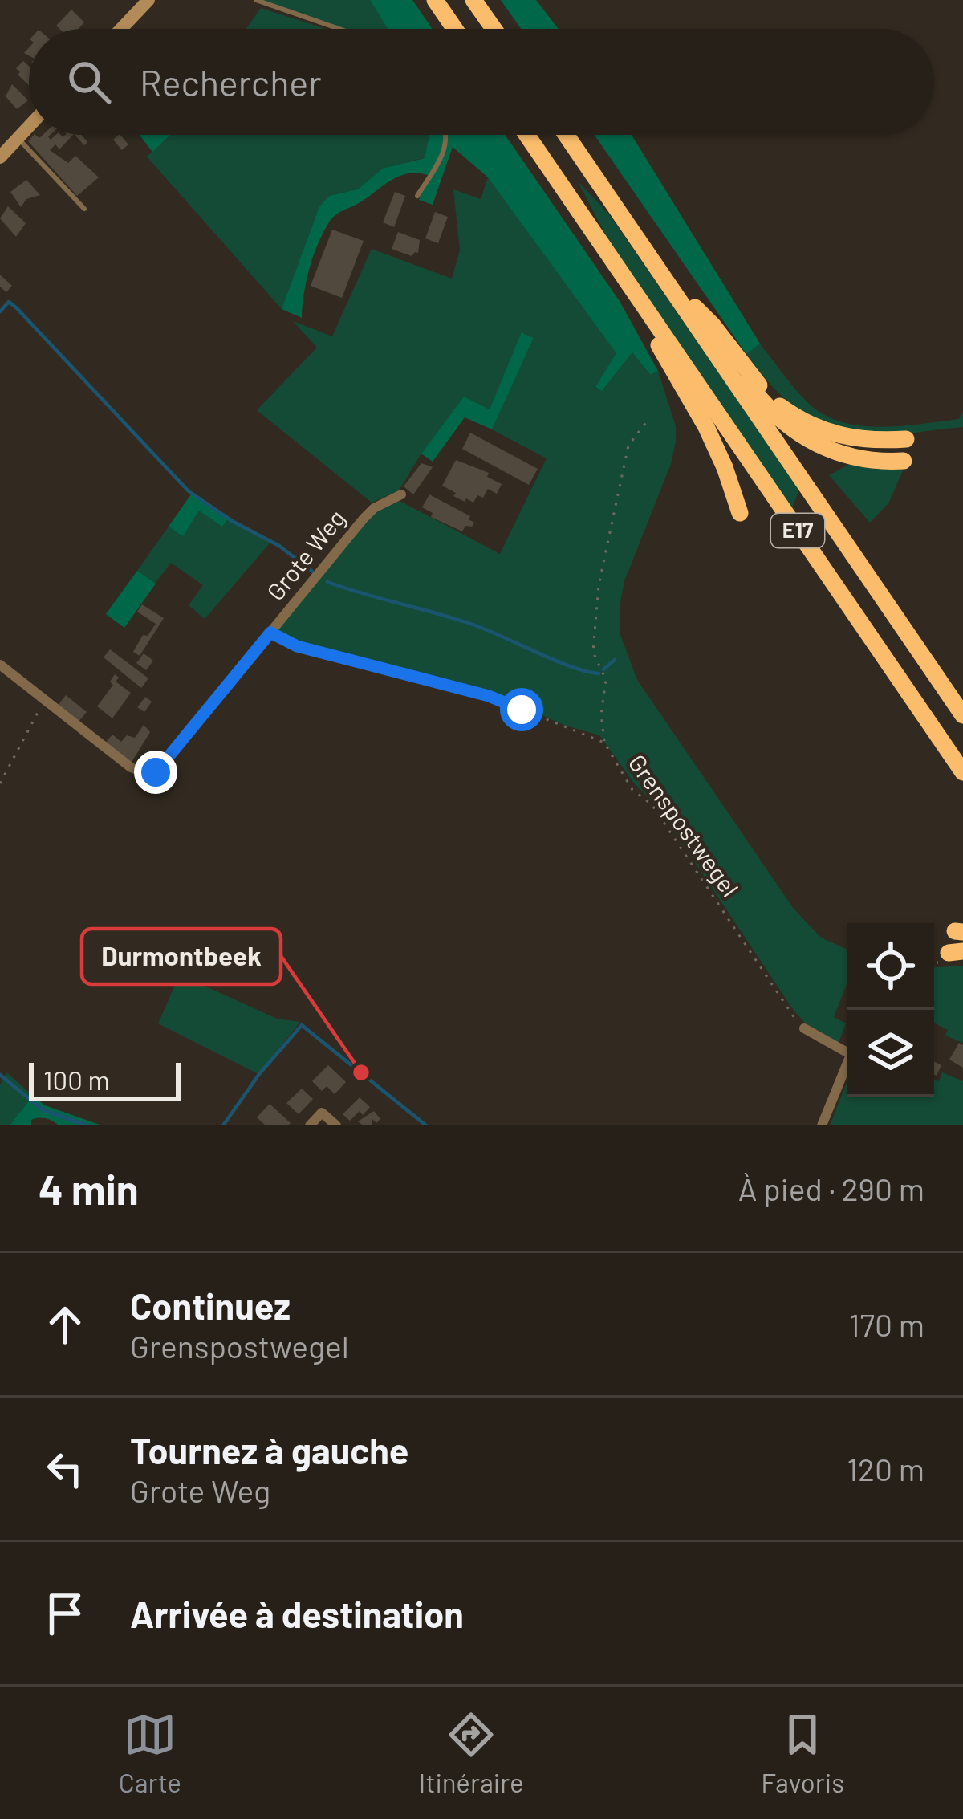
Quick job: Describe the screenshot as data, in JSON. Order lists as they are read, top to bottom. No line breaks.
{"streets":{"highway":["E17"],"street":["Grote Weg"],"path":["Grenspostwegel"]},"crossings":[["Grote Weg","Grenspostwegel"]],"places":["Durmontbeek"],"scale_bar":"100 m","page":{"search":"Rechercher","scale":"100 m","heading":["4 min","À pied · 290 m"],"list":[["Continuez","Grenspostwegel","170 m"],["Tournez à gauche","Grote Weg","120 m"],"Arrivée à destination"],"nav":["Carte","Itinéraire","Favoris"]}}
